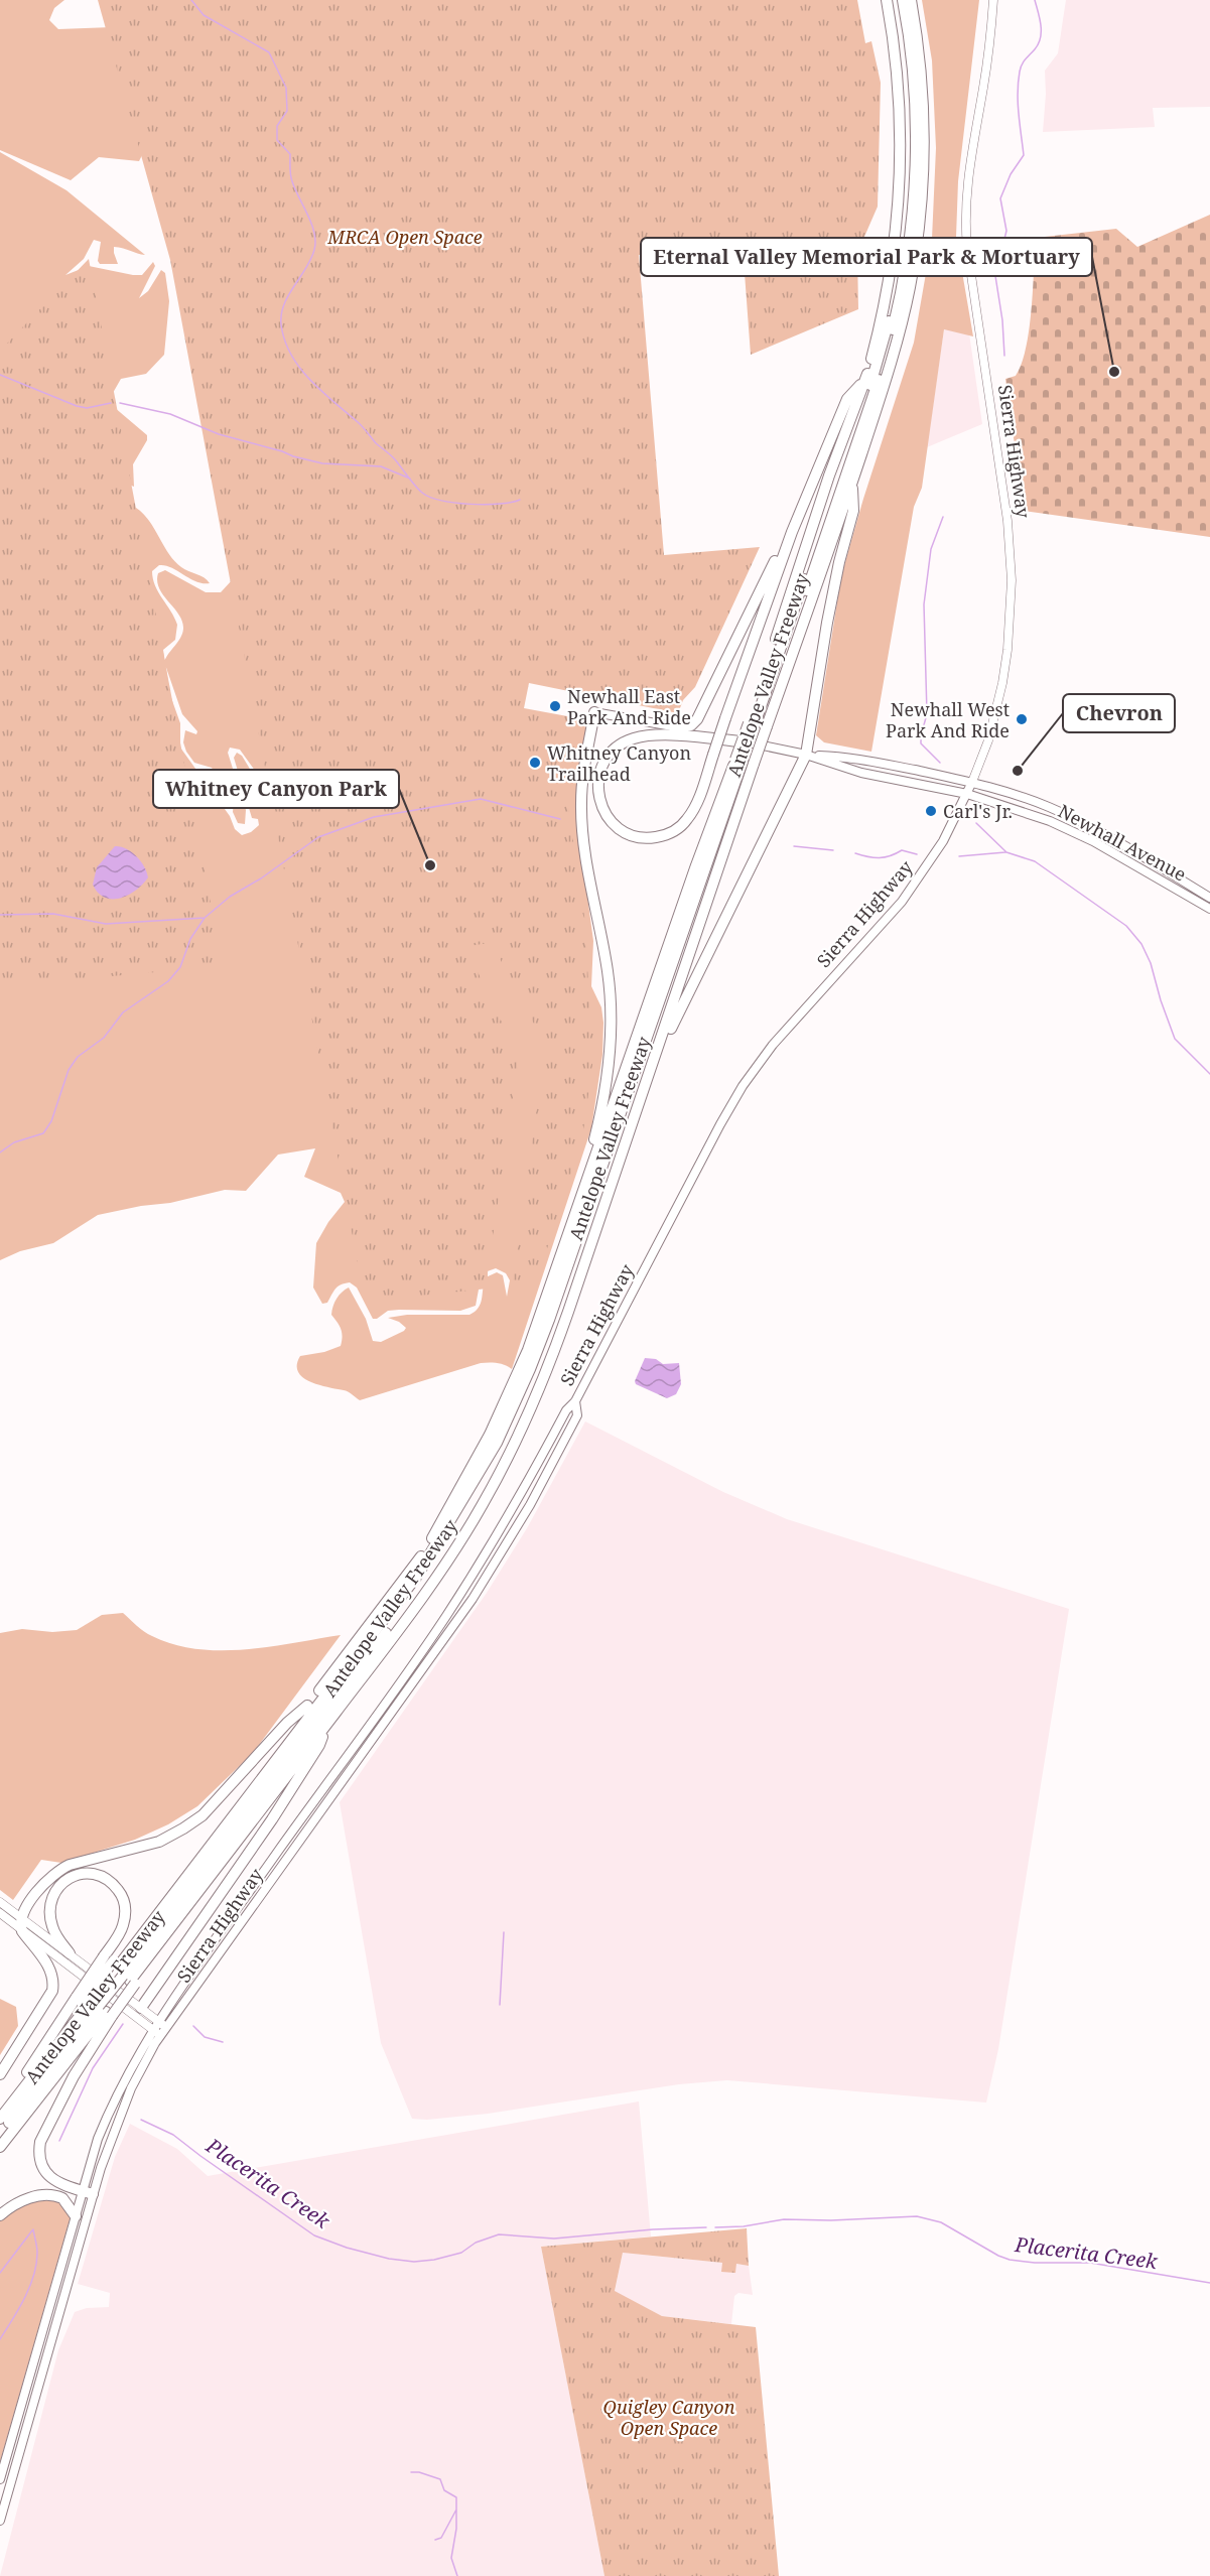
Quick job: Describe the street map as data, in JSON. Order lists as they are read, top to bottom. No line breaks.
{"streets":{"highway":["Antelope Valley Freeway"],"main road":["Sierra Highway","Newhall Avenue"]},"crossings":[["Sierra Highway","Newhall Avenue"]],"water":["Placerita Creek"],"parks":["MRCA Open Space","Quigley Canyon Open Space"],"places":["Eternal Valley Memorial Park & Mortuary","Newhall East Park And Ride","Newhall West Park And Ride","Whitney Canyon Trailhead","Chevron","Carl's Jr.","Whitney Canyon Park"]}
